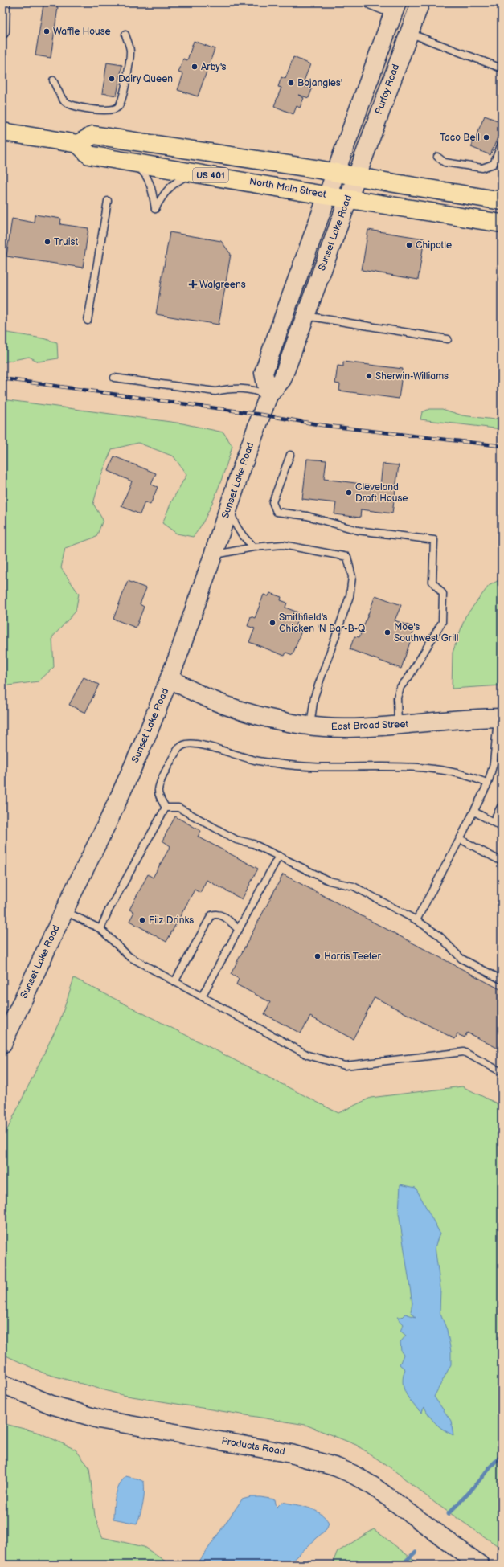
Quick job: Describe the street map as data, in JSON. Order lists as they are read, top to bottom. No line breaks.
{"streets":{"highway":["US 401","North Main Street"],"main road":["Purfoy Road","Sunset Lake Road","East Broad Street","Products Road"]},"crossings":[["Purfoy Road","US 401"],["Purfoy Road","Sunset Lake Road"],["US 401","North Main Street"],["US 401","Sunset Lake Road"],["North Main Street","Sunset Lake Road"],["Sunset Lake Road","East Broad Street"]],"places":{"other":["Waffle House","Arby's","Dairy Queen","Bojangles'","Taco Bell","Truist","Chipotle","Sherwin-Williams","Cleveland Draft House","Smithfield's Chicken 'N Bar-B-Q","Moe's Southwest Grill","Fiiz Drinks","Harris Teeter"],"health":["Walgreens"]}}
